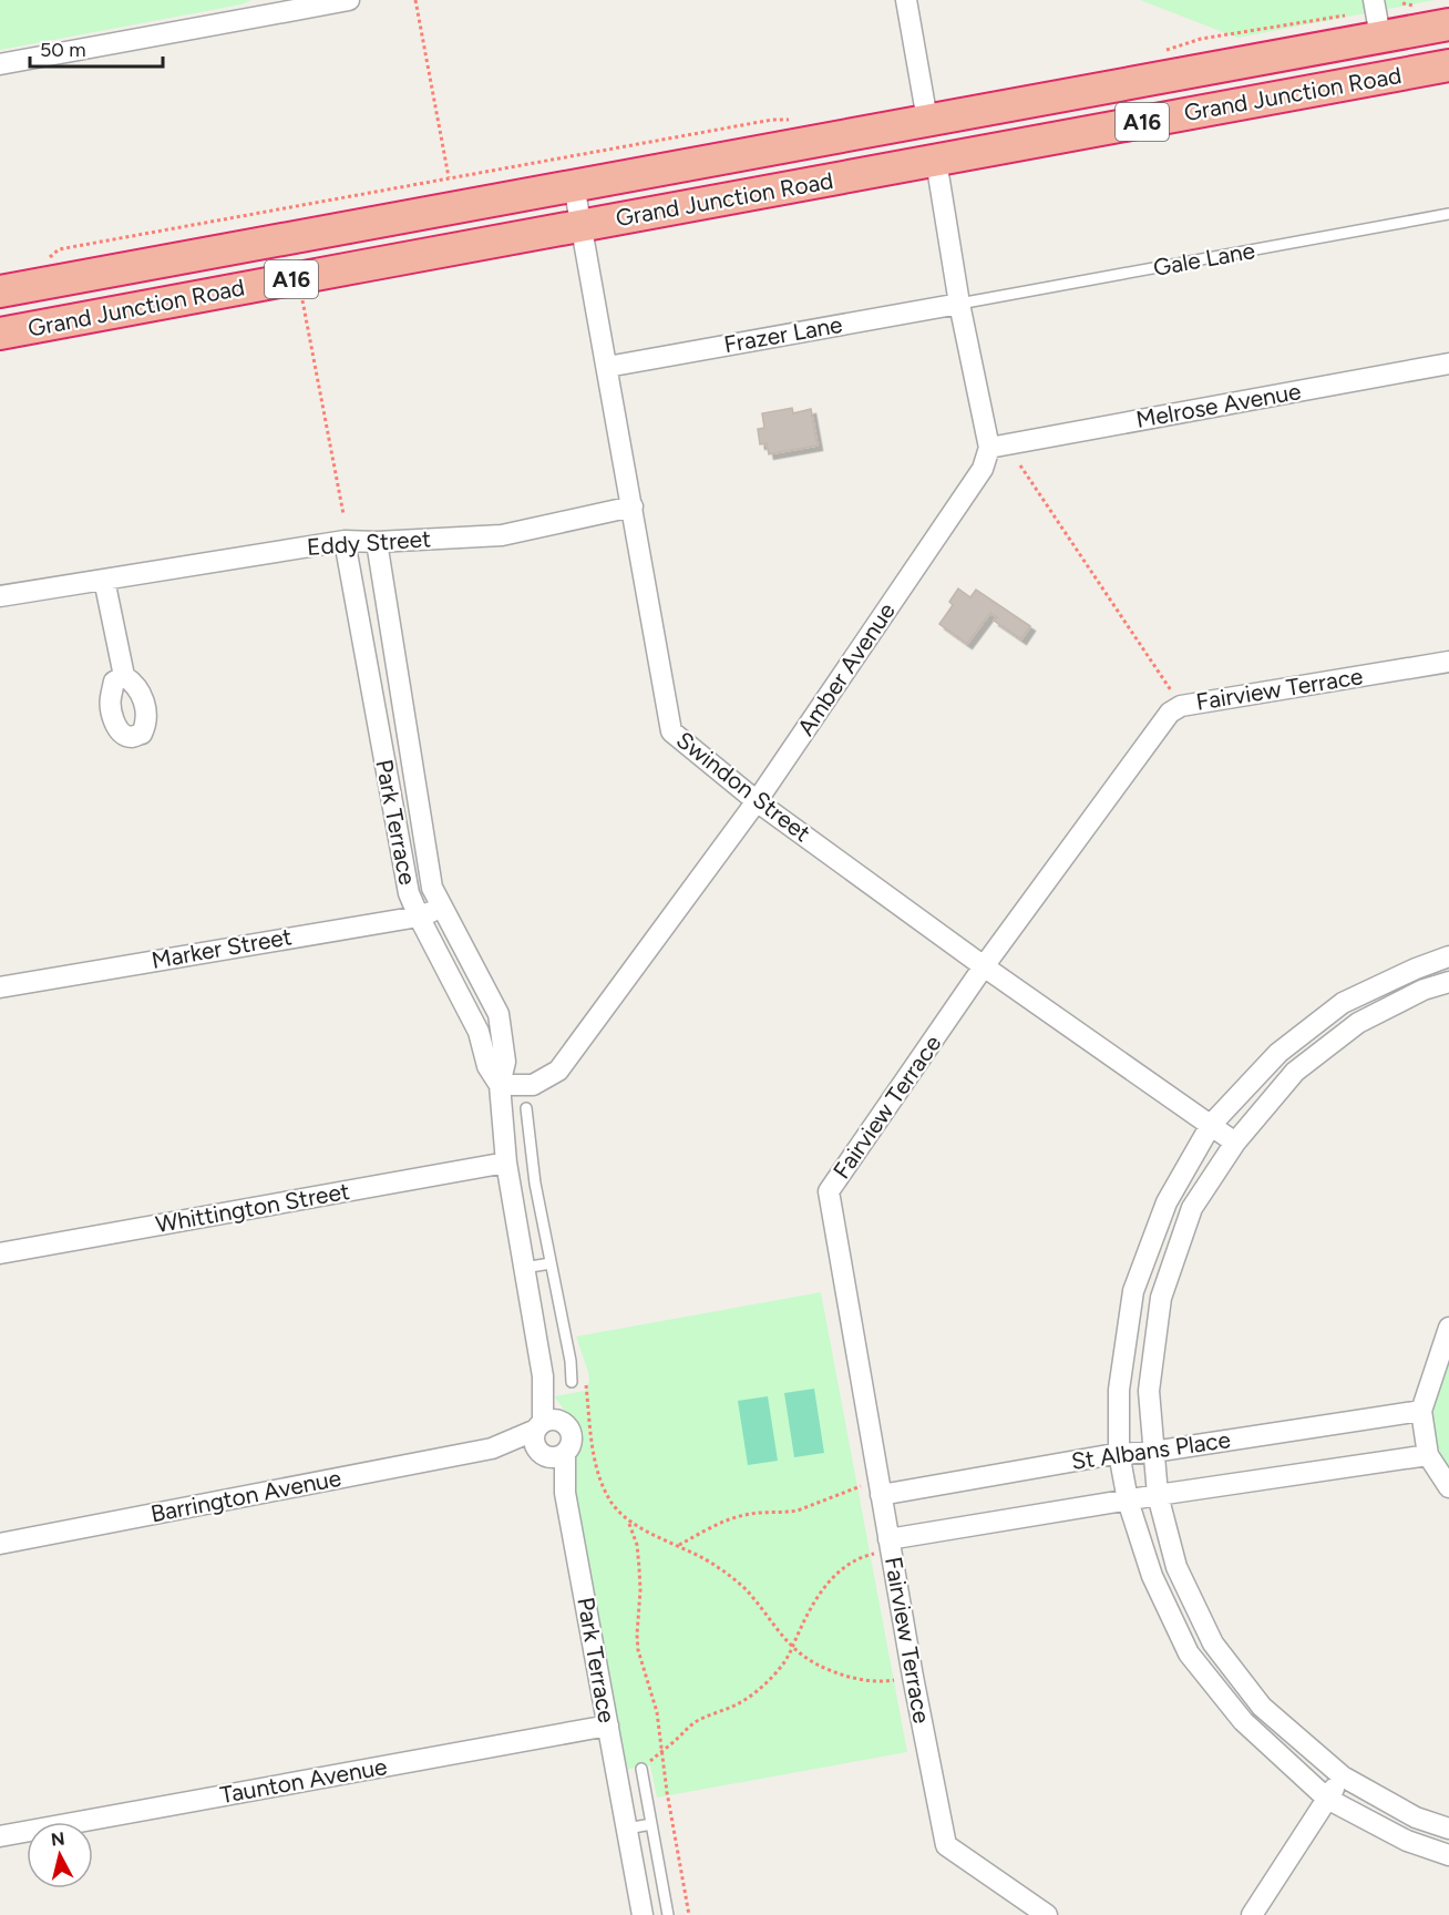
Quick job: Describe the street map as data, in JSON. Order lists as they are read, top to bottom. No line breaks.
{"streets":{"highway":["Grand Junction Road","A16"],"street":["Frazer Lane","Melrose Avenue","Eddy Street","Amber Avenue","Fairview Terrace","Swindon Street","Park Terrace","Marker Street","Whittington Street","St Albans Place","Barrington Avenue","Taunton Avenue"],"lane":["Gale Lane"]},"crossings":[["Grand Junction Road","Swindon Street"],["Gale Lane","Frazer Lane"],["Frazer Lane","Swindon Street"],["Melrose Avenue","Amber Avenue"],["Eddy Street","Swindon Street"],["Eddy Street","Park Terrace"],["Amber Avenue","Swindon Street"],["Amber Avenue","Park Terrace"],["Fairview Terrace","Swindon Street"],["Fairview Terrace","St Albans Place"],["Park Terrace","Marker Street"],["Park Terrace","Whittington Street"],["Park Terrace","Barrington Avenue"],["Park Terrace","Taunton Avenue"]],"scale_bar":"50 m","north":"top"}
